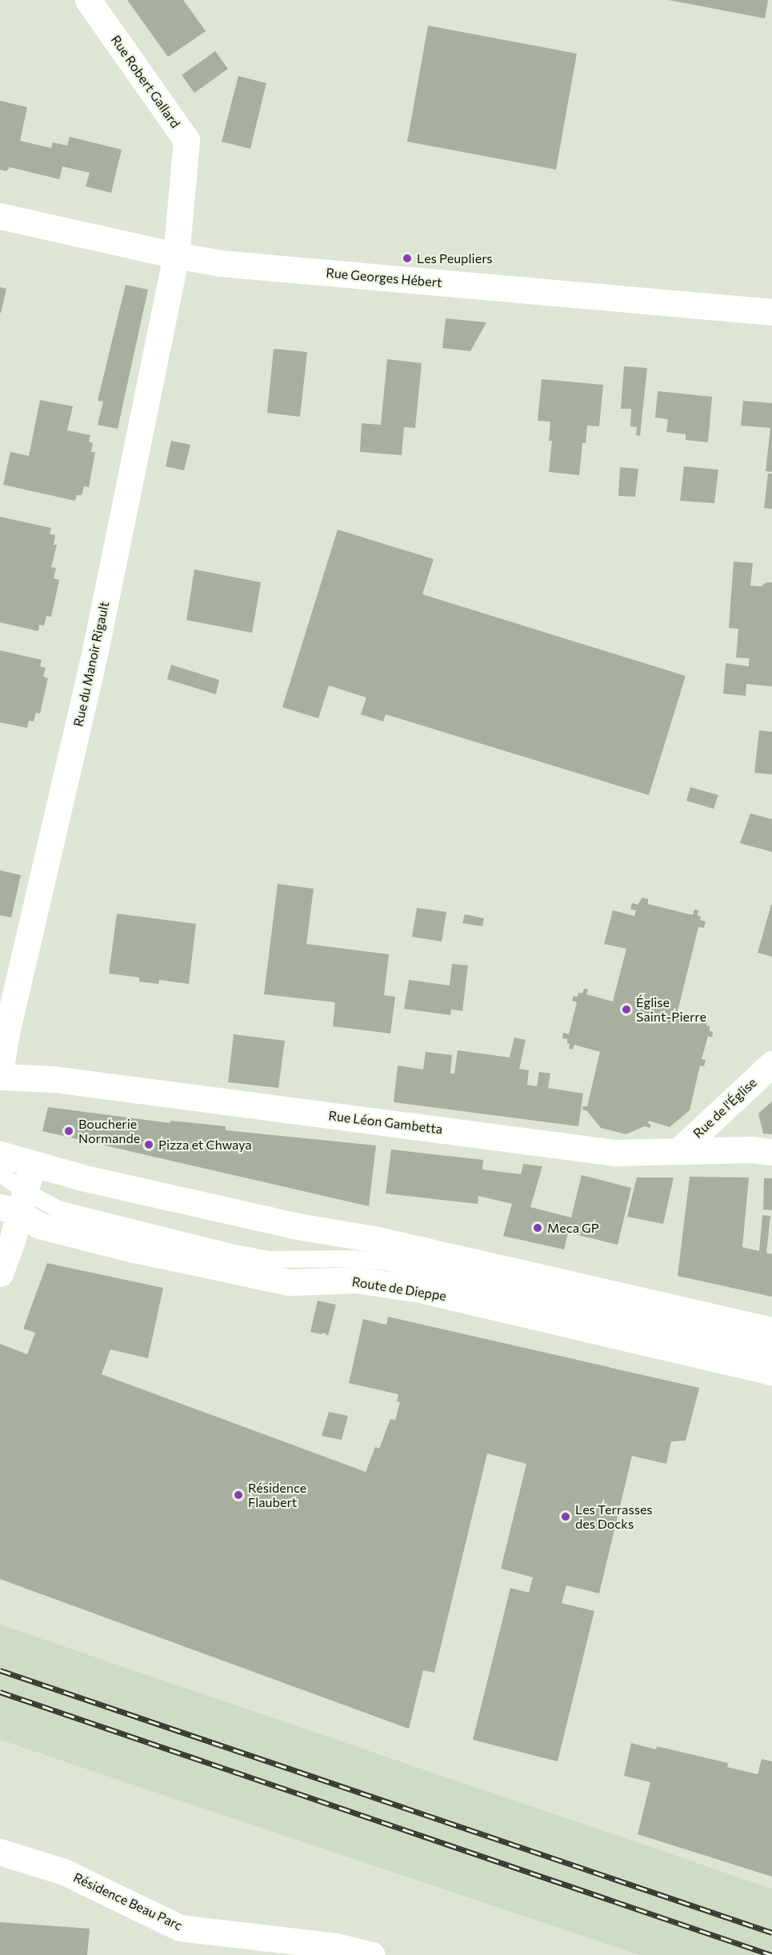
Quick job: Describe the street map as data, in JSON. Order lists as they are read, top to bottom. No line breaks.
{"streets":{"street":["Rue Robert Gallard","Rue Georges Hébert","Rue du Manoir Rigault","Rue de l'Église","Rue Léon Gambetta","Route de Dieppe","Résidence Beau Parc"]},"crossings":[["Rue Robert Gallard","Rue Georges Hébert"],["Rue Robert Gallard","Rue du Manoir Rigault"],["Rue Georges Hébert","Rue du Manoir Rigault"],["Rue de l'Église","Rue Léon Gambetta"]],"places":["Les Peupliers","Église Saint-Pierre","Boucherie Normande","Pizza et Chwaya","Meca GP","Résidence Flaubert","Les Terrasses des Docks"]}
